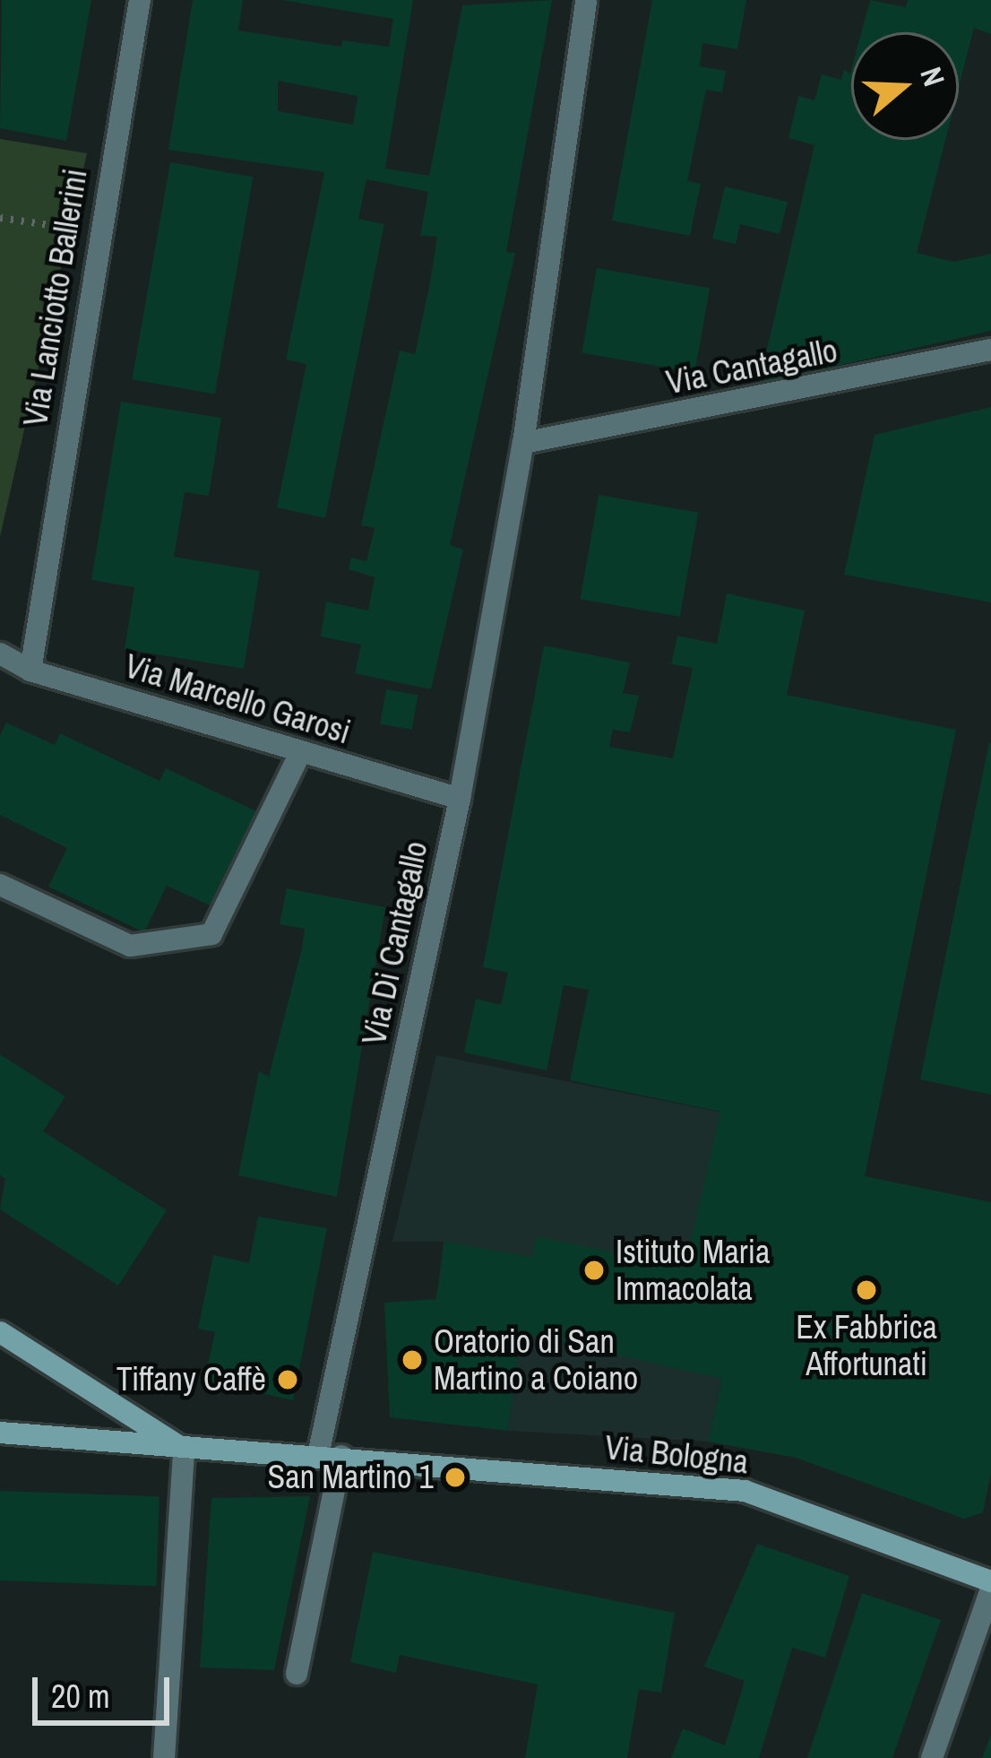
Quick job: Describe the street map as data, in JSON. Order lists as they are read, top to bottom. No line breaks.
{"streets":{"street":["Via Lanciotto Ballerini","Via Cantagallo","Via Marcello Garosi","Via Di Cantagallo","Via Bologna"]},"crossings":[["Via Lanciotto Ballerini","Via Marcello Garosi"],["Via Cantagallo","Via Di Cantagallo"],["Via Marcello Garosi","Via Di Cantagallo"],["Via Di Cantagallo","Via Bologna"]],"places":["Istituto Maria Immacolata","Ex Fabbrica Affortunati","Oratorio di San Martino a Coiano","Tiffany Caffè","San Martino 1"],"scale_bar":"20 m","north":"right"}
